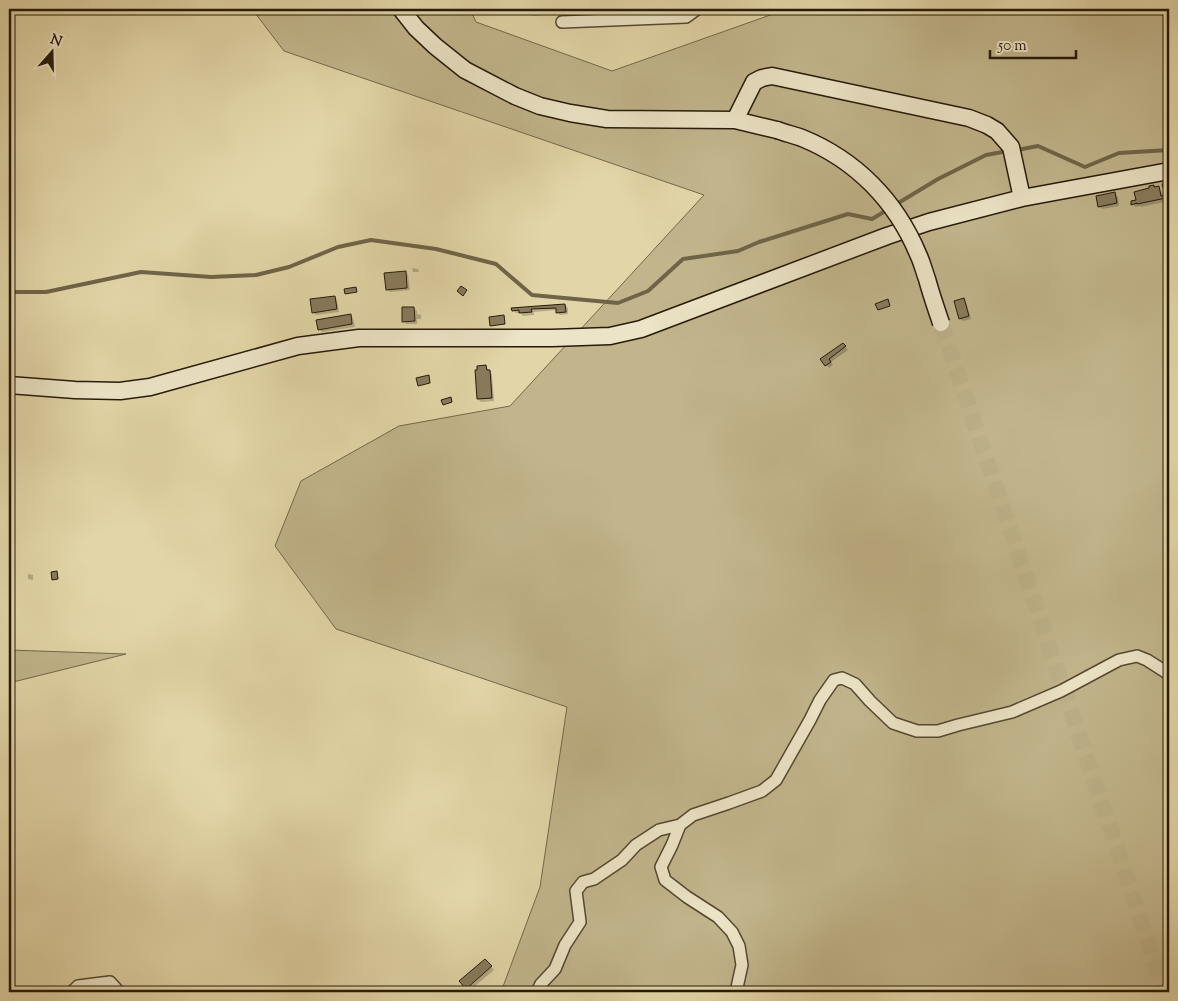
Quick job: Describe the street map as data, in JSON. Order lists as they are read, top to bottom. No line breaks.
{"scale_bar":"50 m","north":"top"}
